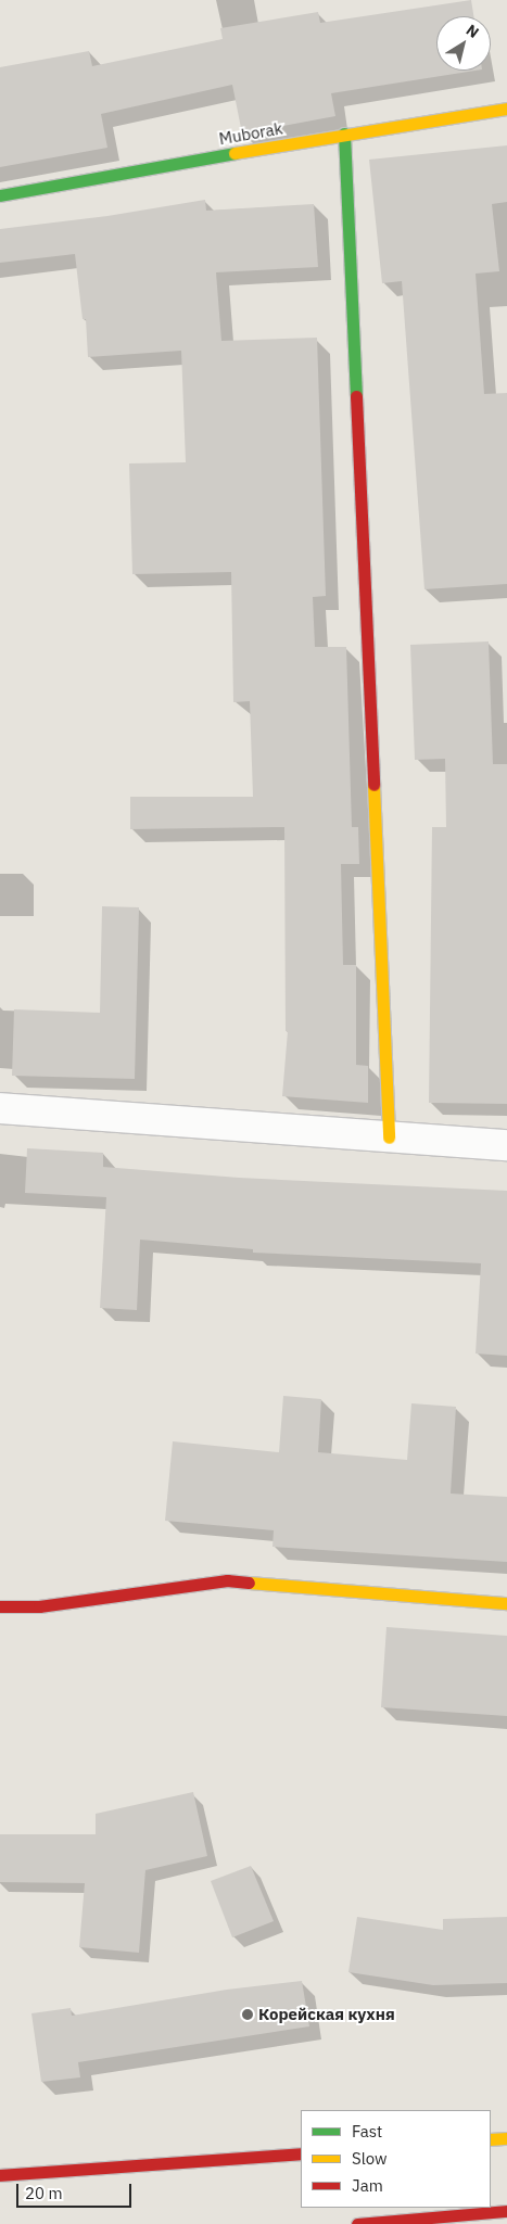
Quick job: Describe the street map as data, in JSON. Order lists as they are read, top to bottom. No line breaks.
{"streets":{"main road":["Muborak"]},"places":["Корейская кухня"],"legend":["Fast","Slow","Jam"],"scale_bar":"20 m","north":"top right"}
